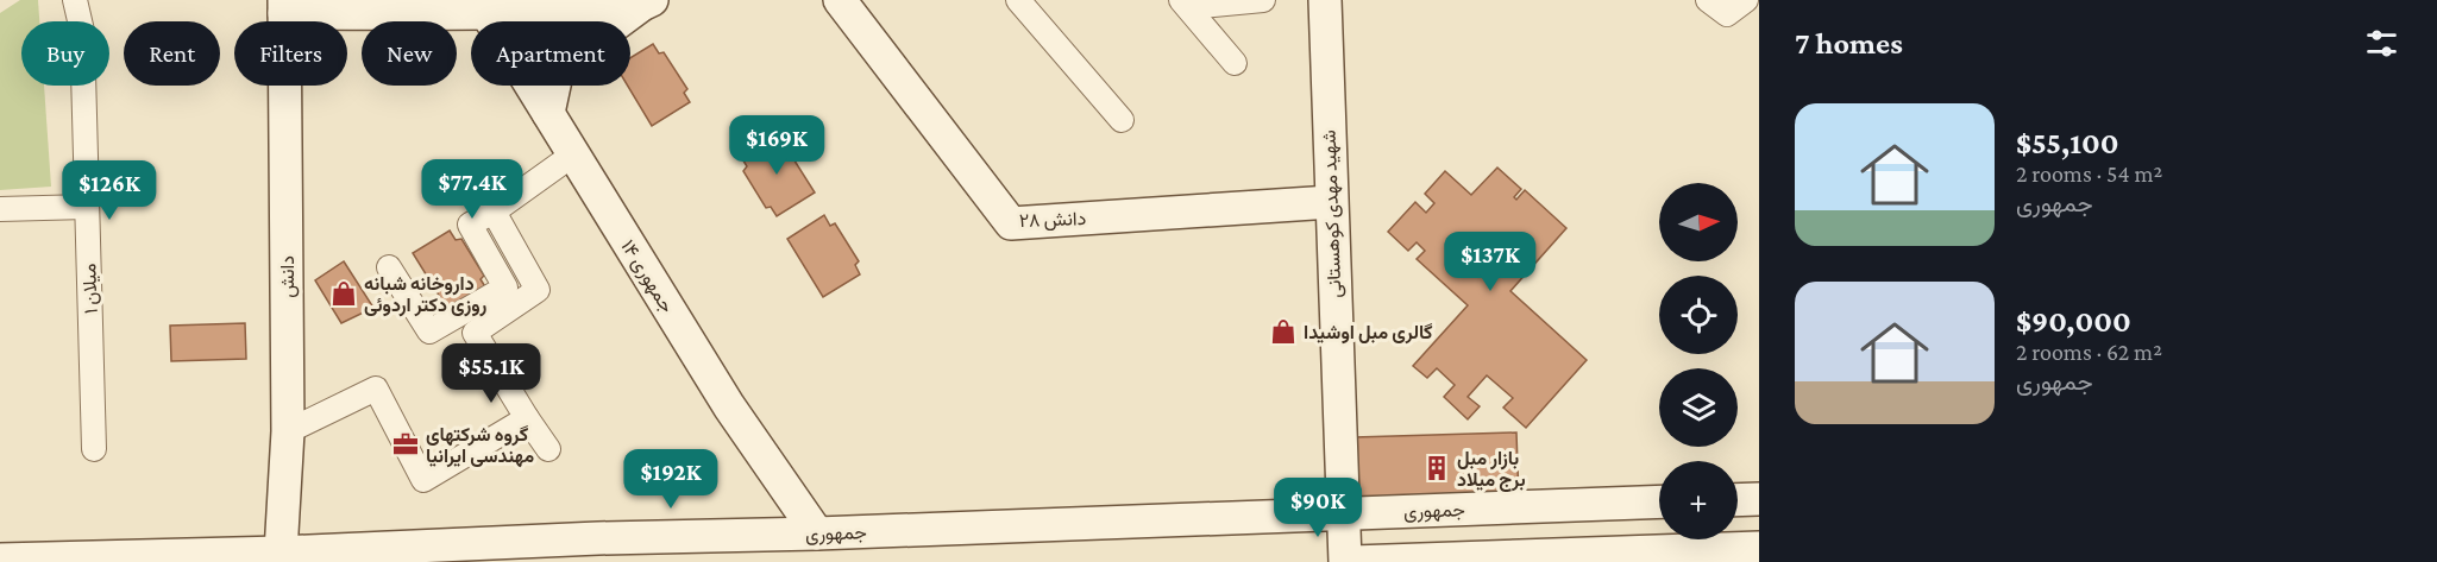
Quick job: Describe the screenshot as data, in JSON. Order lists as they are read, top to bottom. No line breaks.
{"streets":{"main road":["شهید مهدی کوهستانی","دانش ۲۸","جمهوری ۱۴","دانش","جمهوری"],"street":["میلان ۱"]},"crossings":[["شهید مهدی کوهستانی","دانش ۲۸"],["شهید مهدی کوهستانی","جمهوری"],["جمهوری ۱۴","جمهوری"],["دانش","جمهوری"]],"places":{"shop":["داروخانه شبانه روزی دکتر اردوئی","گالری مبل اوشیدا"],"office":["گروه شرکتهای مهندسی ایرانیا"],"building":["بازار مبل برج میلاد"]},"north":"right","page":{"heading":"7 homes","chip":["Buy","Rent","Filters","New","Apartment"],"list":[{"name":"$55,100","note":"2 rooms · 54 m² · جمهوری"},{"name":"$90,000","note":"2 rooms · 62 m² · جمهوری"}],"price":["$169K","$77.4K","$126K","$137K","$55.1K","$192K","$90K"],"map_buttons":"+"}}
